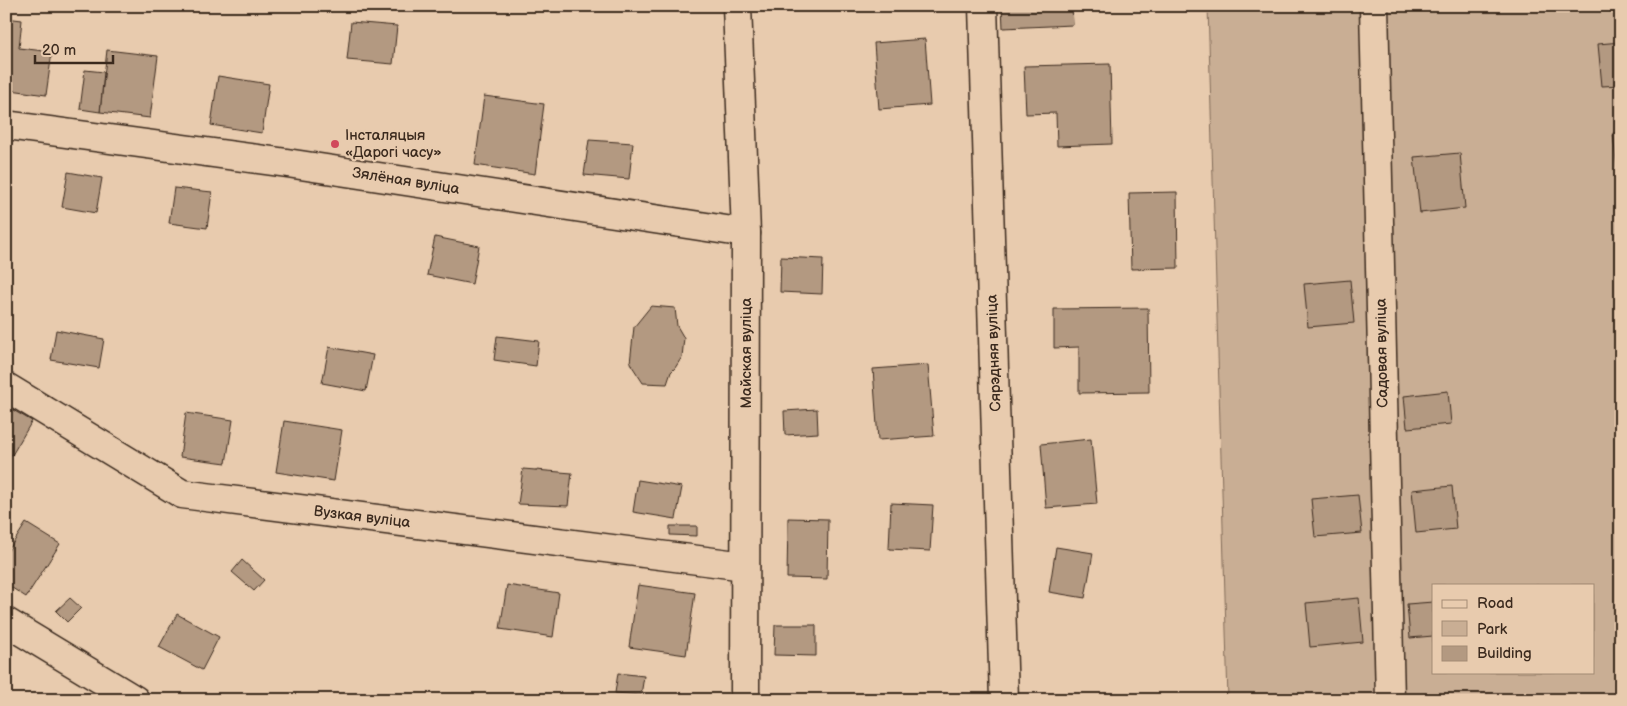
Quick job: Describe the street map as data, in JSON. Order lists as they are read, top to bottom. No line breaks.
{"streets":{"street":["Зялёная вуліца","Майская вуліца","Сярэдняя вуліца","Садовая вуліца","Вузкая вуліца"]},"crossings":[["Зялёная вуліца","Майская вуліца"],["Майская вуліца","Вузкая вуліца"]],"places":["Інсталяцыя «Дарогі часу»"],"legend":["Road","Park","Building"],"scale_bar":"20 m"}
